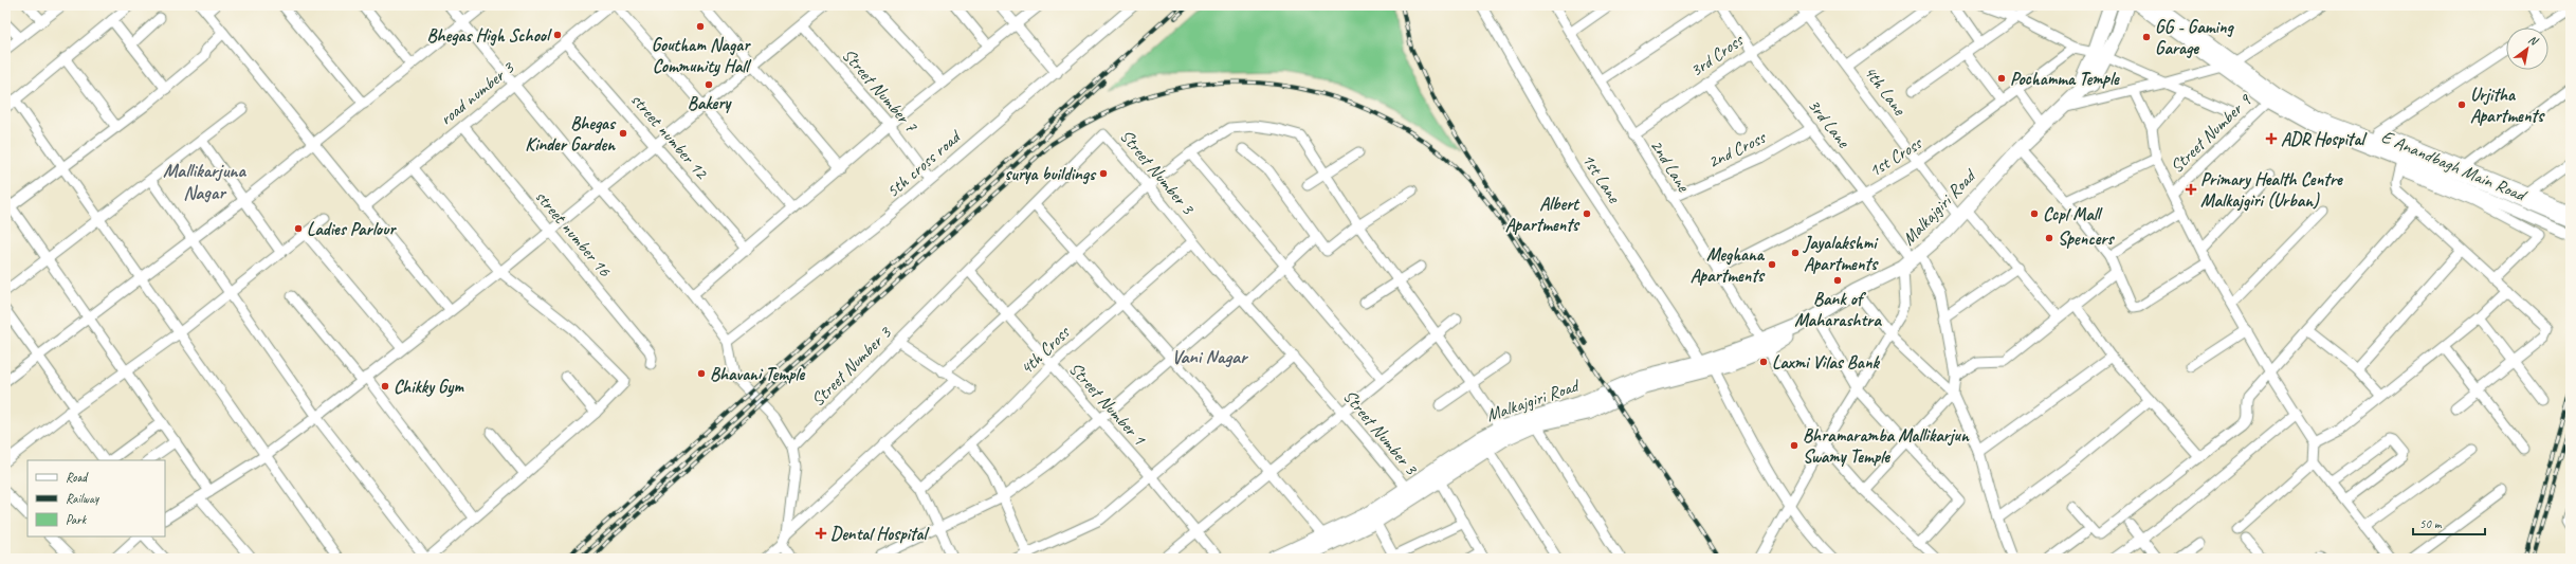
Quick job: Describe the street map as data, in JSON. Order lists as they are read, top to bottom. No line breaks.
{"streets":{"main road":["Malkajgiri Road"],"street":["3rd Cross","Street Number 7","4th Lane","road number 3","3rd Lane","Street Number 9","street number 12","2nd Cross","1st Cross","5th cross road","2nd Lane","E Anandbagh Main Road","Street Number 3","1st Lane","street number 16","4th Cross","Street Number 1"]},"crossings":[["3rd Cross","4th Lane"],["3rd Cross","3rd Lane"],["3rd Cross","2nd Lane"],["Street Number 7","5th cross road"],["4th Lane","1st Cross"],["4th Lane","Malkajgiri Road"],["road number 3","street number 12"],["road number 3","street number 16"],["3rd Lane","2nd Cross"],["3rd Lane","1st Cross"],["3rd Lane","Malkajgiri Road"],["Street Number 9","E Anandbagh Main Road"],["2nd Cross","2nd Lane"],["1st Cross","2nd Lane"],["2nd Lane","Malkajgiri Road"],["Street Number 3","Malkajgiri Road"],["Street Number 3","4th Cross"],["Street Number 3","Street Number 1"],["1st Lane","Malkajgiri Road"],["4th Cross","Street Number 1"]],"districts":["Mallikarjuna Nagar","Vani Nagar"],"places":{"other":["Goutham Nagar Community Hall","Bhegas High School","GG - Gaming Garage","Pochamma Temple","Bakery","Urjitha Apartments","Bhegas Kinder Garden","surya buildings","Albert Apartments","Ccpl Mall","Ladies Parlour","Spencers","Jayalakshmi Apartments","Meghana Apartments","Bank of Maharashtra","Laxmi Vilas Bank","Bhavani Temple","Chikky Gym","Bhramaramba Mallikarjun Swamy Temple"],"health":["ADR Hospital","Primary Health Centre Malkajgiri (Urban)","Dental Hospital"]},"legend":["Road","Railway","Park"],"scale_bar":"50 m","north":"top right"}
